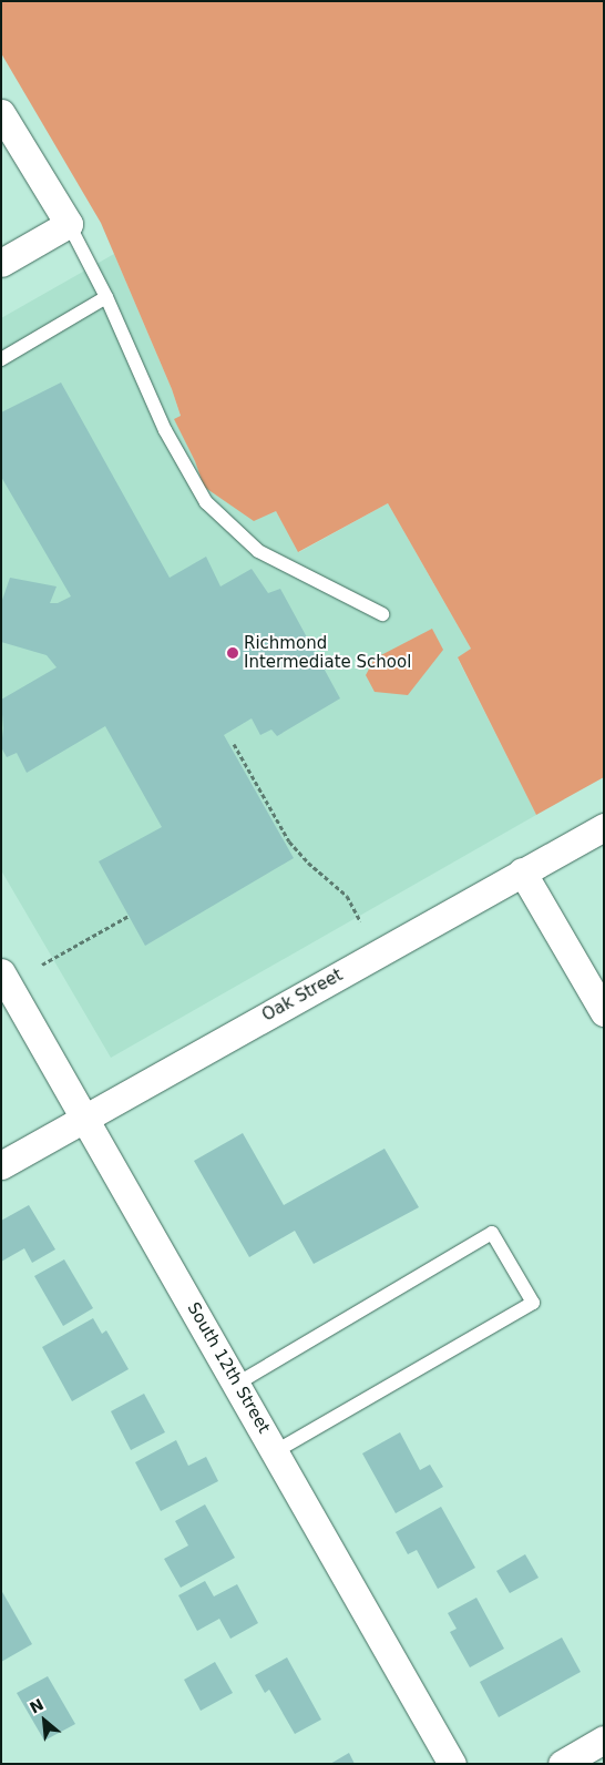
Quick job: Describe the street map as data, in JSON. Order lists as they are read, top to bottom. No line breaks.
{"streets":{"street":["Oak Street","South 12th Street"]},"crossings":[["Oak Street","South 12th Street"]],"places":["Richmond Intermediate School"],"north":"top left"}
